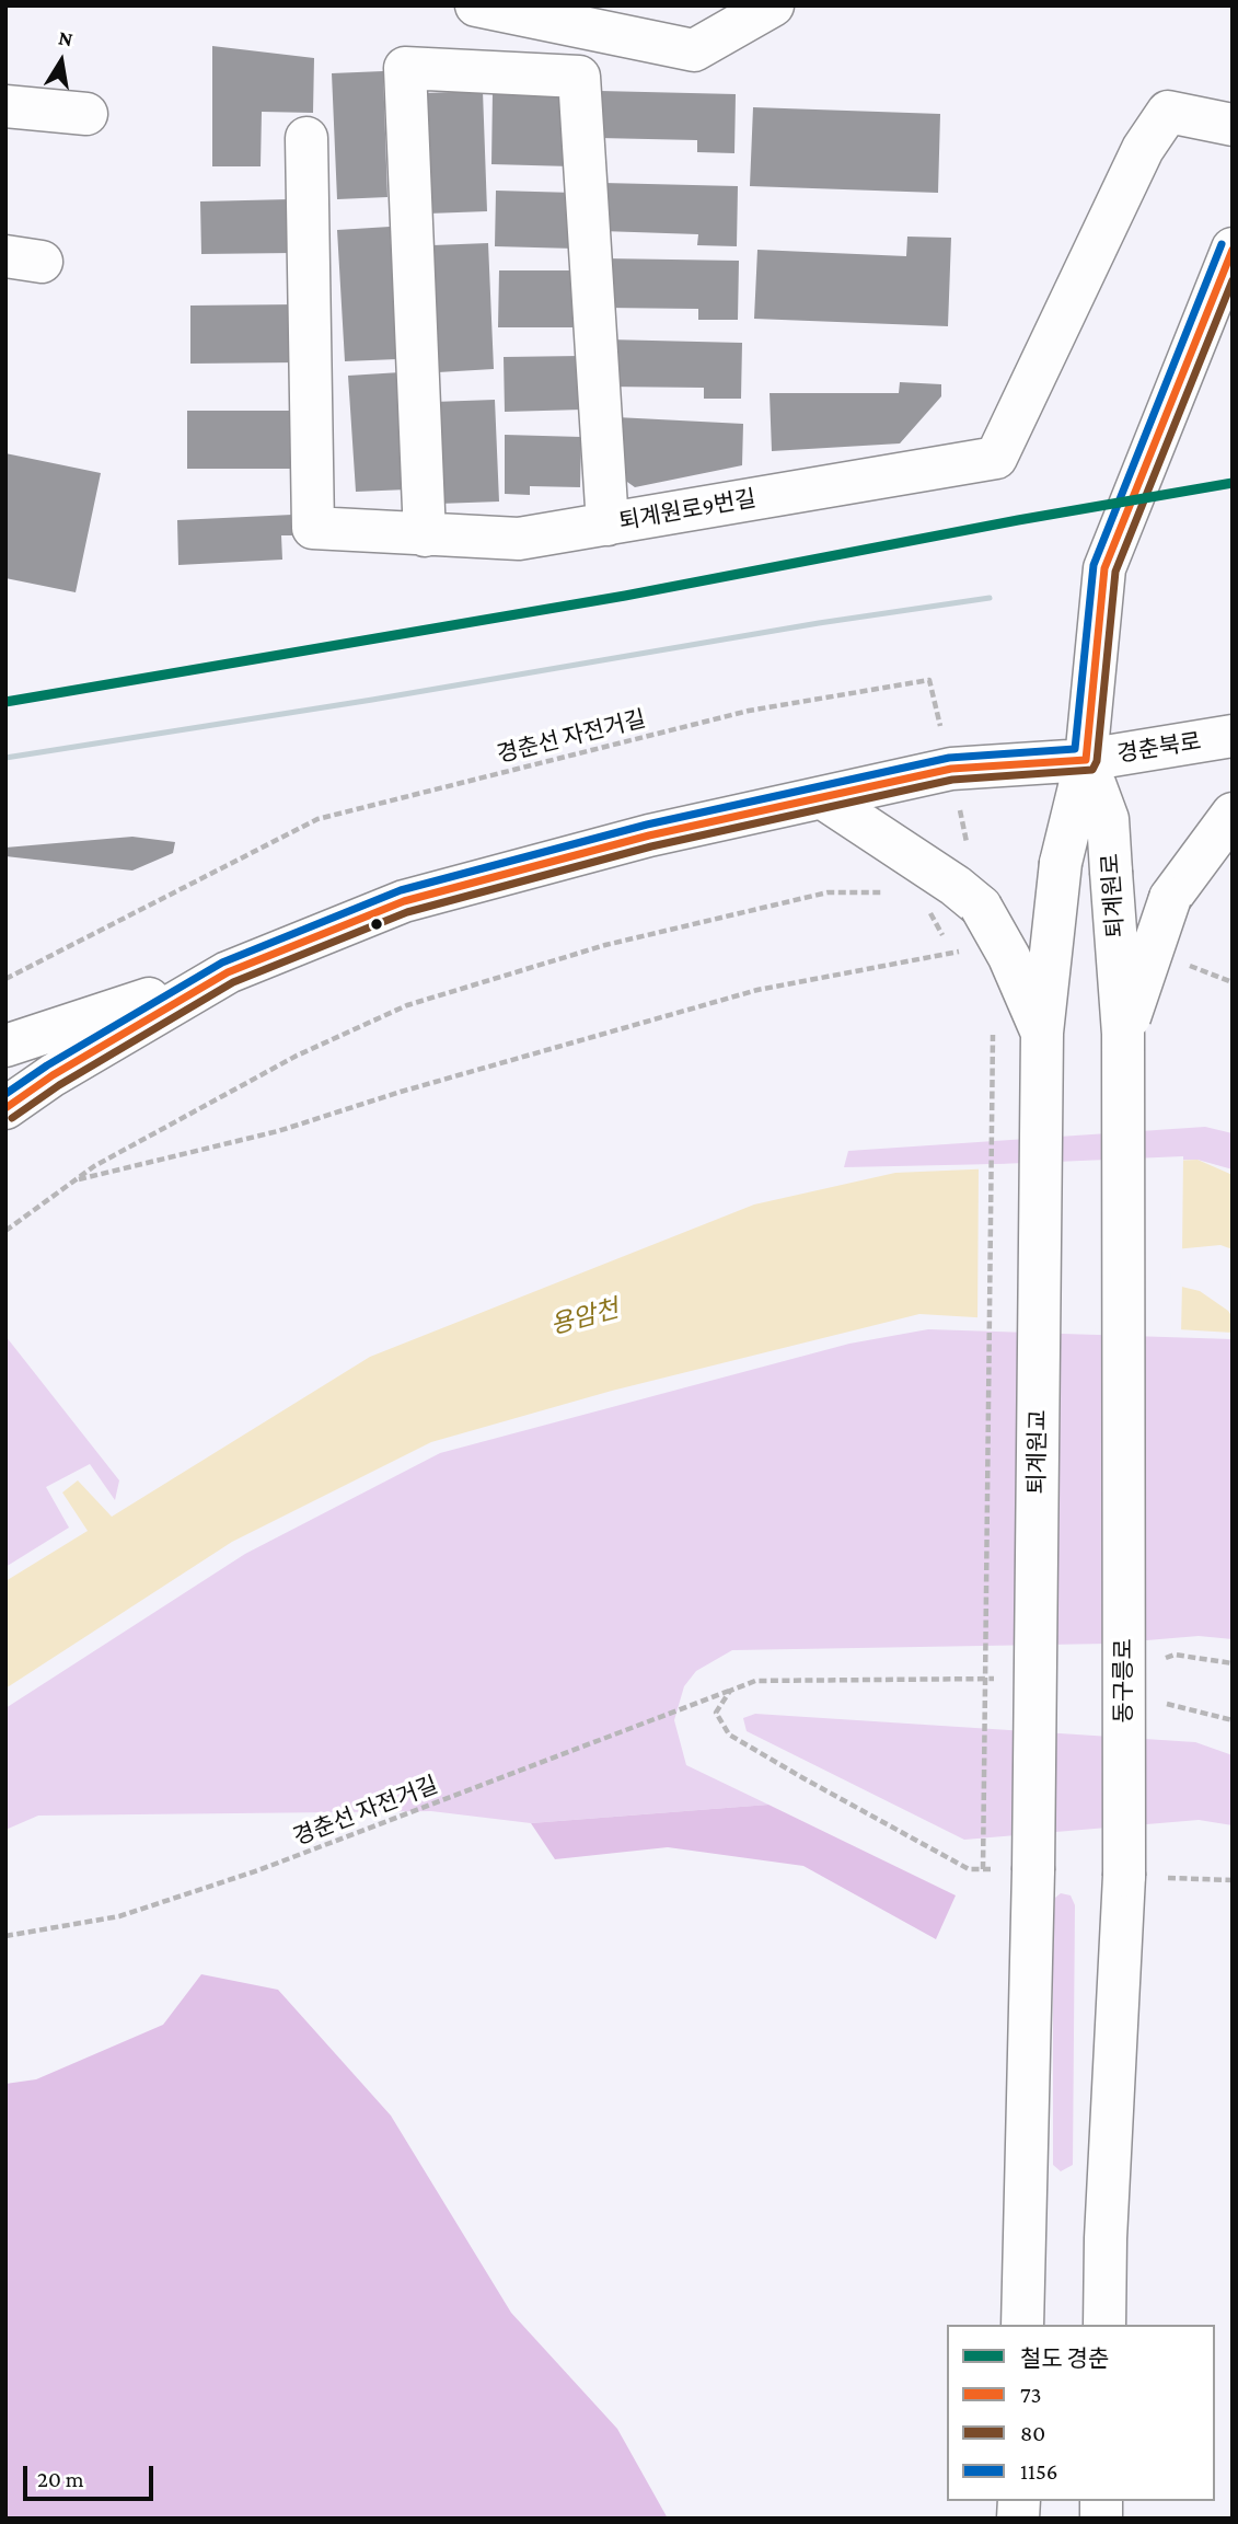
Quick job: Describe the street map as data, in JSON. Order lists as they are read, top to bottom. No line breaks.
{"streets":{"street":["퇴계원로9번길","경춘북로","퇴계원로","퇴계원교","동구릉로"],"path":["경춘선 자전거길"]},"crossings":[["경춘선 자전거길","경춘북로"],["경춘북로","퇴계원로"],["퇴계원로","퇴계원교"],["퇴계원로","동구릉로"]],"water":["용암천"],"lines":["transit line 1156","transit line 73","transit line 80","rail line 경춘"],"legend":["철도 경춘","73","80","1156"],"scale_bar":"20 m","north":"top"}
